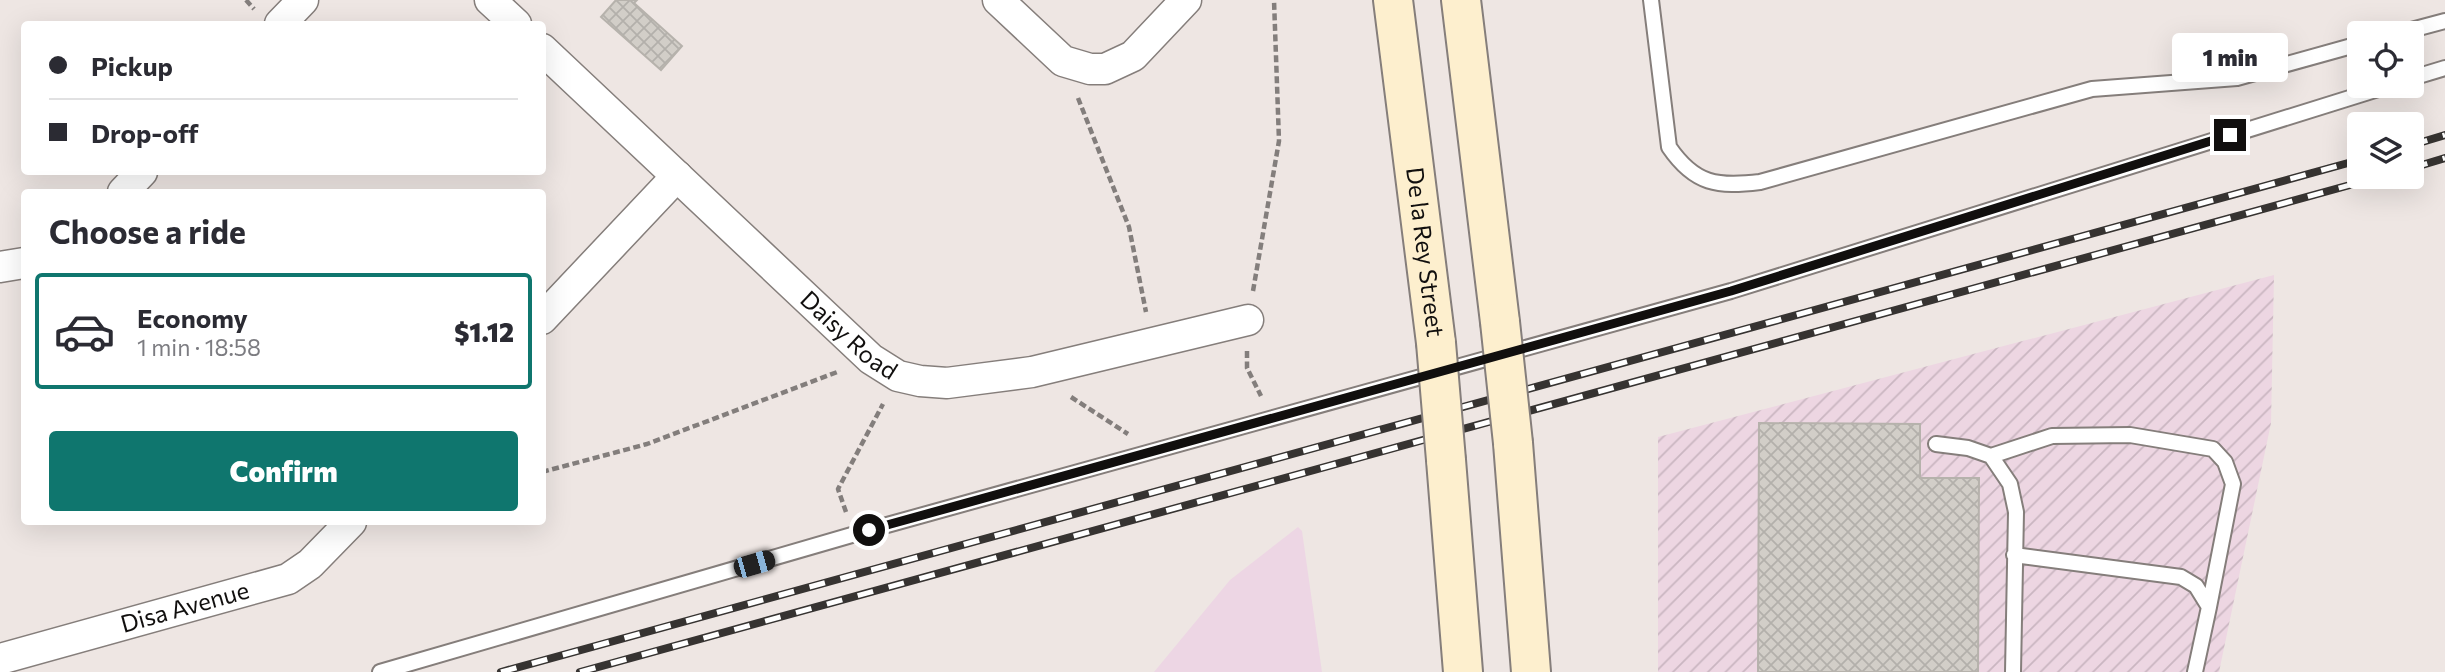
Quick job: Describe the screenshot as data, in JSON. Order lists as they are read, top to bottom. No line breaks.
{"streets":{"main road":["De la Rey Street"],"street":["Daisy Road","Disa Avenue"]},"page":{"banner":["Pickup","Drop-off"],"bubble":"1 min","heading":"Choose a ride","list":[{"name":"Economy","note":"1 min · 18:58","value":"$1.12"}],"buttons":"Confirm"}}
